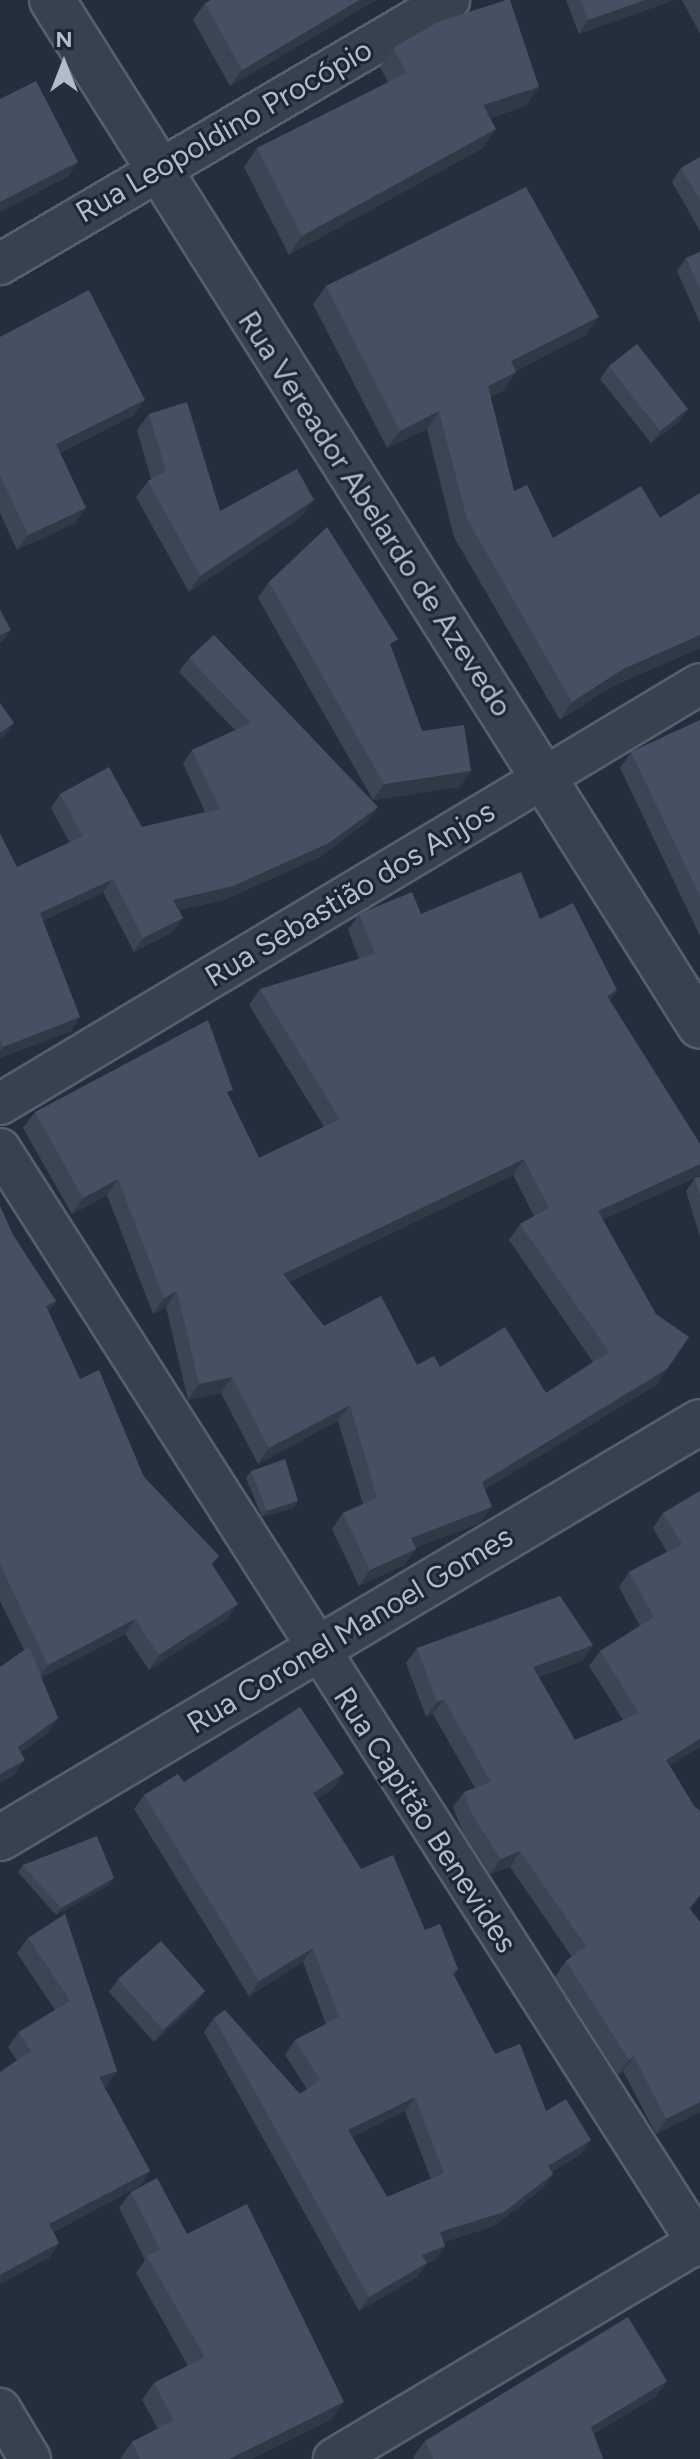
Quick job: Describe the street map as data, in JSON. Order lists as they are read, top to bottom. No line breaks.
{"streets":{"street":["Rua Leopoldino Procópio","Rua Vereador Abelardo de Azevedo","Rua Sebastião dos Anjos","Rua Coronel Manoel Gomes","Rua Capitão Benevides"]},"crossings":[["Rua Leopoldino Procópio","Rua Vereador Abelardo de Azevedo"],["Rua Vereador Abelardo de Azevedo","Rua Sebastião dos Anjos"],["Rua Coronel Manoel Gomes","Rua Capitão Benevides"]],"north":"top"}
